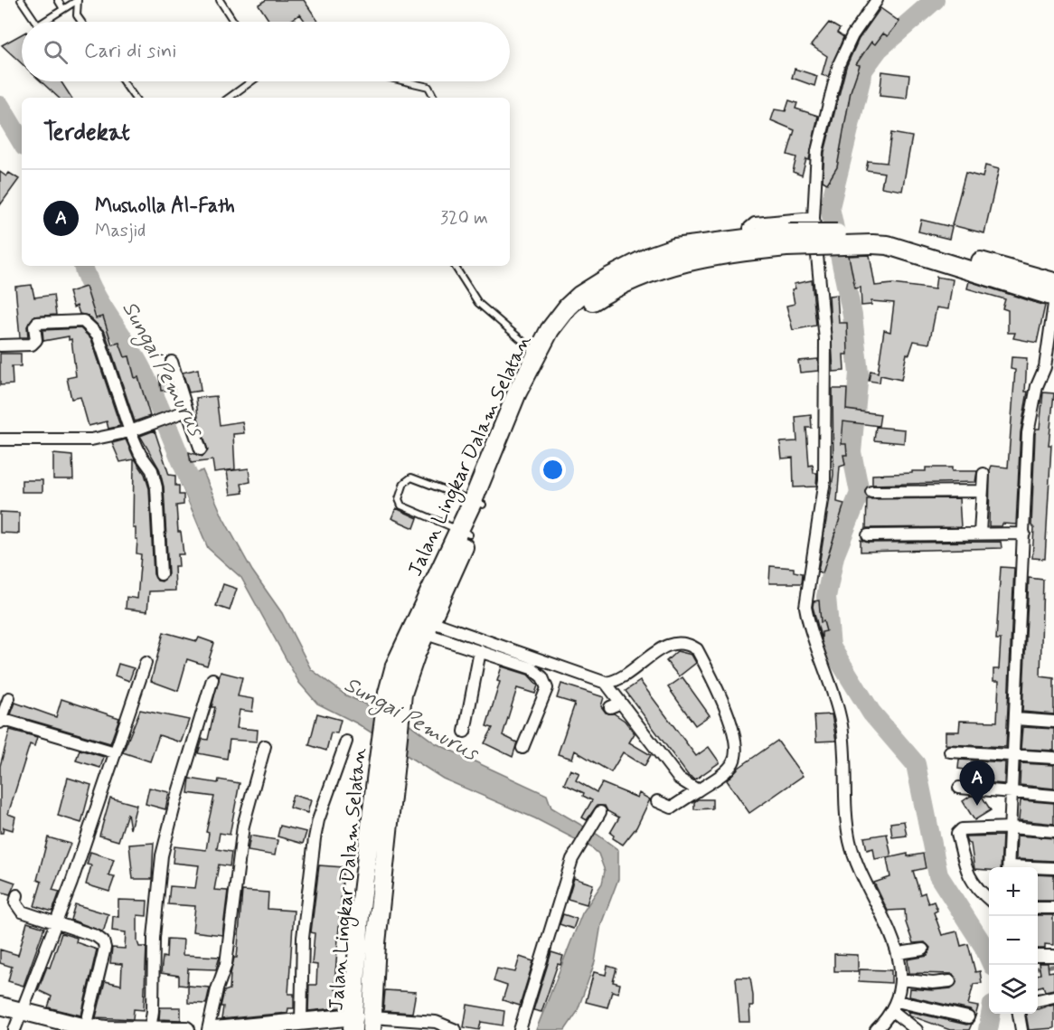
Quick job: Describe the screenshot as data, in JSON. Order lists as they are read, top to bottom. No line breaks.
{"streets":{"main road":["Jalan Lingkar Dalam Selatan"]},"water":["Sungai Pemurus"],"page":{"search":"Cari di sini","heading":"Terdekat","list":[{"mark":"A","name":"Musholla Al-Fath","note":"Masjid","value":"320 m"}],"pins":"A","map_buttons":["+","−"]}}
